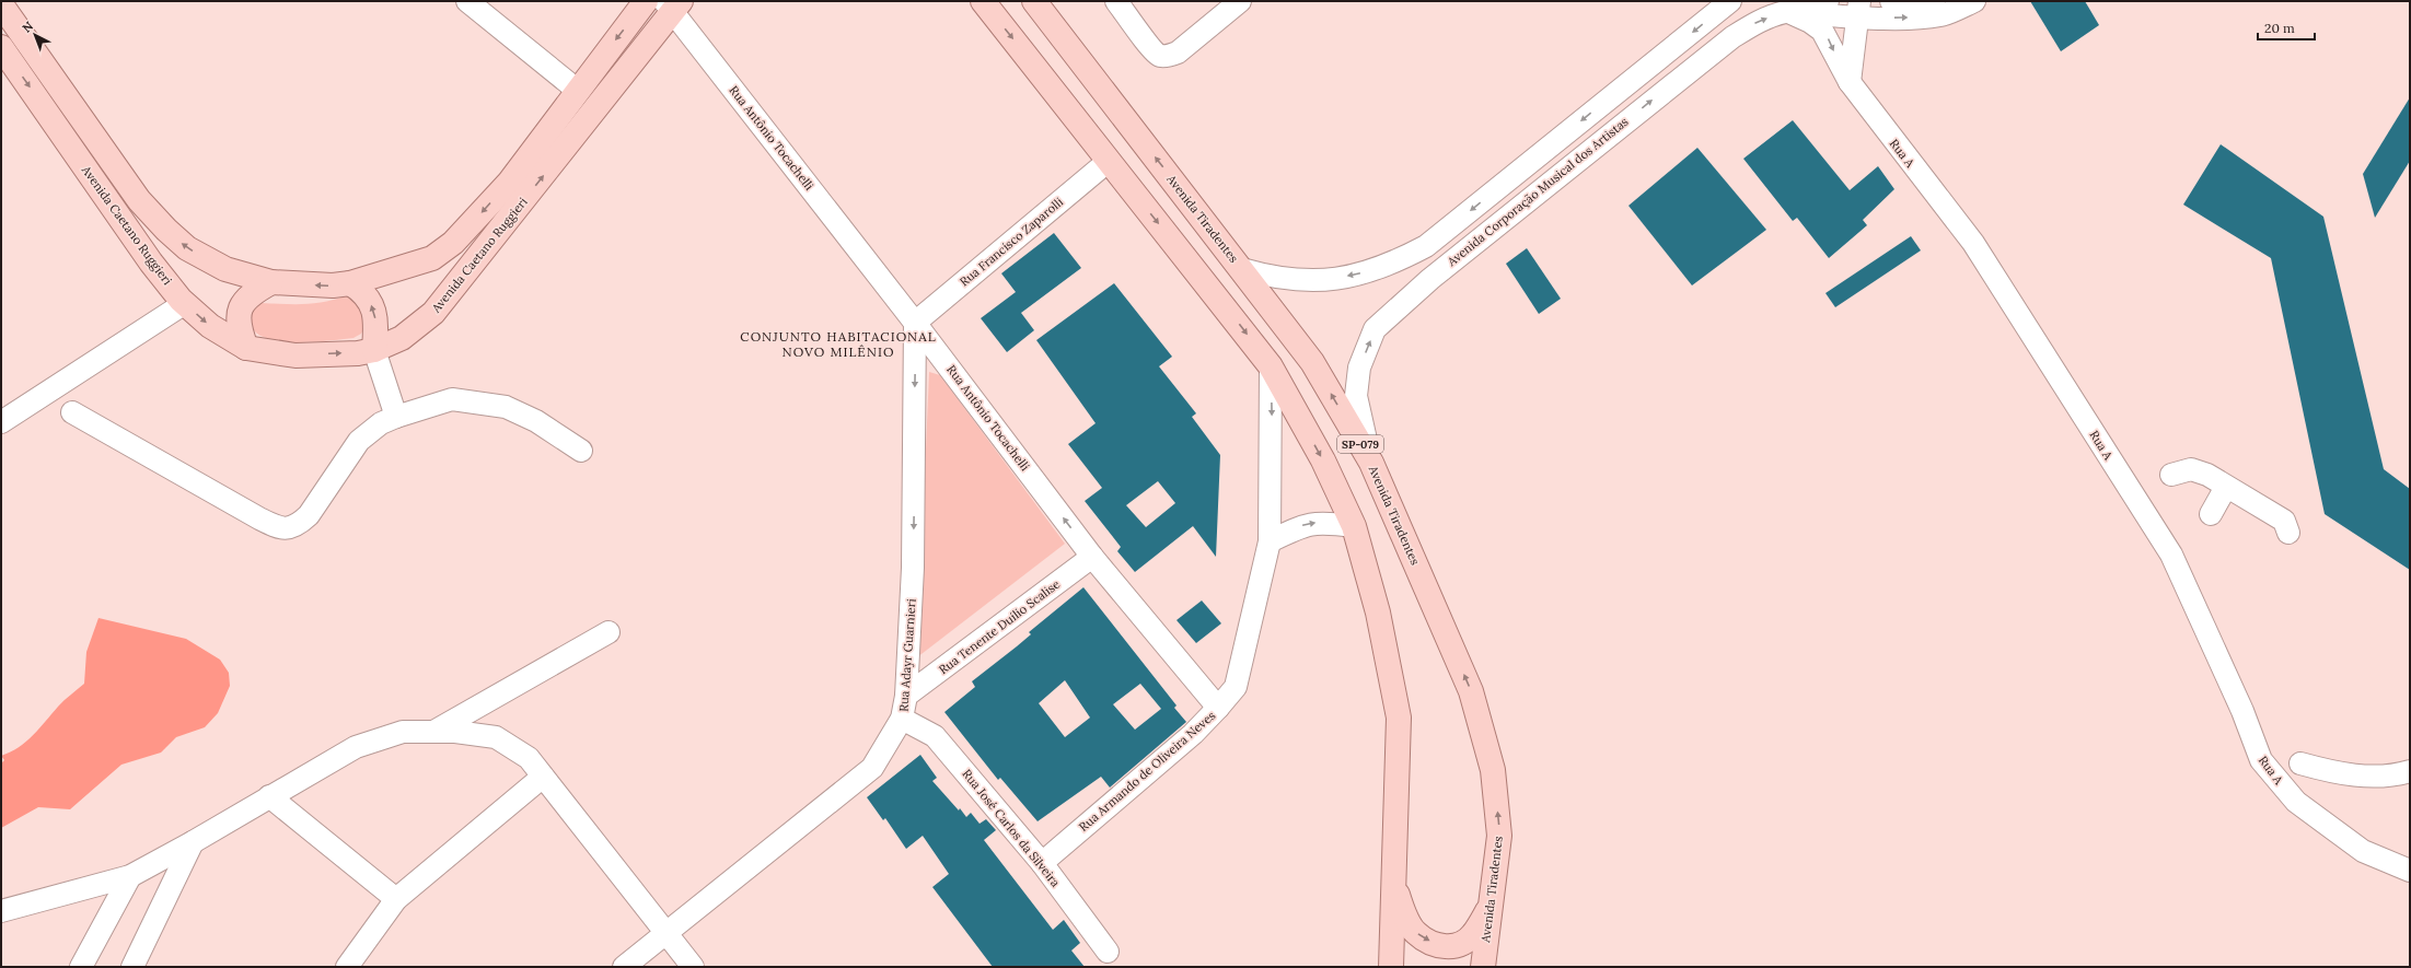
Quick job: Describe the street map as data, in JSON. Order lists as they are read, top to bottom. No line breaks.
{"streets":{"main road":["Avenida Tiradentes","Avenida Caetano Ruggieri","SP-079"],"street":["Rua Antônio Tocachelli","Rua A","Avenida Corporação Musical dos Artistas","Rua Francisco Zaparolli","Rua Tenente Duilio Scalise","Rua Adayr Guarnieri","Rua Armando de Oliveira Neves","Rua José Carlos da Silveira"]},"crossings":[["Rua Antônio Tocachelli","Avenida Caetano Ruggieri"],["Rua Antônio Tocachelli","Rua Francisco Zaparolli"],["Rua Antônio Tocachelli","Rua Tenente Duilio Scalise"],["Rua Antônio Tocachelli","Rua Adayr Guarnieri"],["Rua Antônio Tocachelli","Rua Armando de Oliveira Neves"],["Rua A","Avenida Corporação Musical dos Artistas"],["Avenida Corporação Musical dos Artistas","Avenida Tiradentes"],["Rua Francisco Zaparolli","SP-079"],["Rua Francisco Zaparolli","Rua Adayr Guarnieri"],["SP-079","Rua Armando de Oliveira Neves"],["Rua Tenente Duilio Scalise","Rua Adayr Guarnieri"],["Rua Adayr Guarnieri","Rua José Carlos da Silveira"],["Rua Armando de Oliveira Neves","Rua José Carlos da Silveira"]],"one_way":["Rua Adayr Guarnieri"],"districts":["CONJUNTO HABITACIONAL NOVO MILÊNIO"],"scale_bar":"20 m","north":"top left"}
